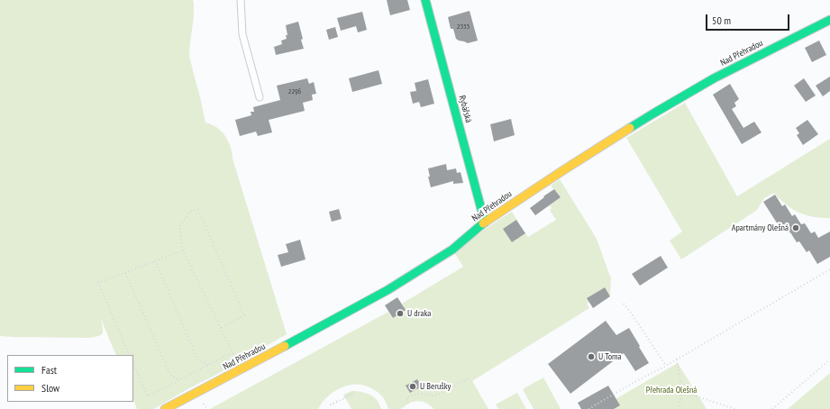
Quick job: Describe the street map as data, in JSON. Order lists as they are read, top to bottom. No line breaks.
{"streets":{"street":["Nad Přehradou","Rybářská"]},"crossings":[["Nad Přehradou","Rybářská"]],"parks":["Přehrada Olešná"],"places":["Apartmány Olešná","U draka","U Toma","U Berušky"],"house_numbers":["2333","2296"],"legend":["Fast","Slow"],"scale_bar":"50 m"}
